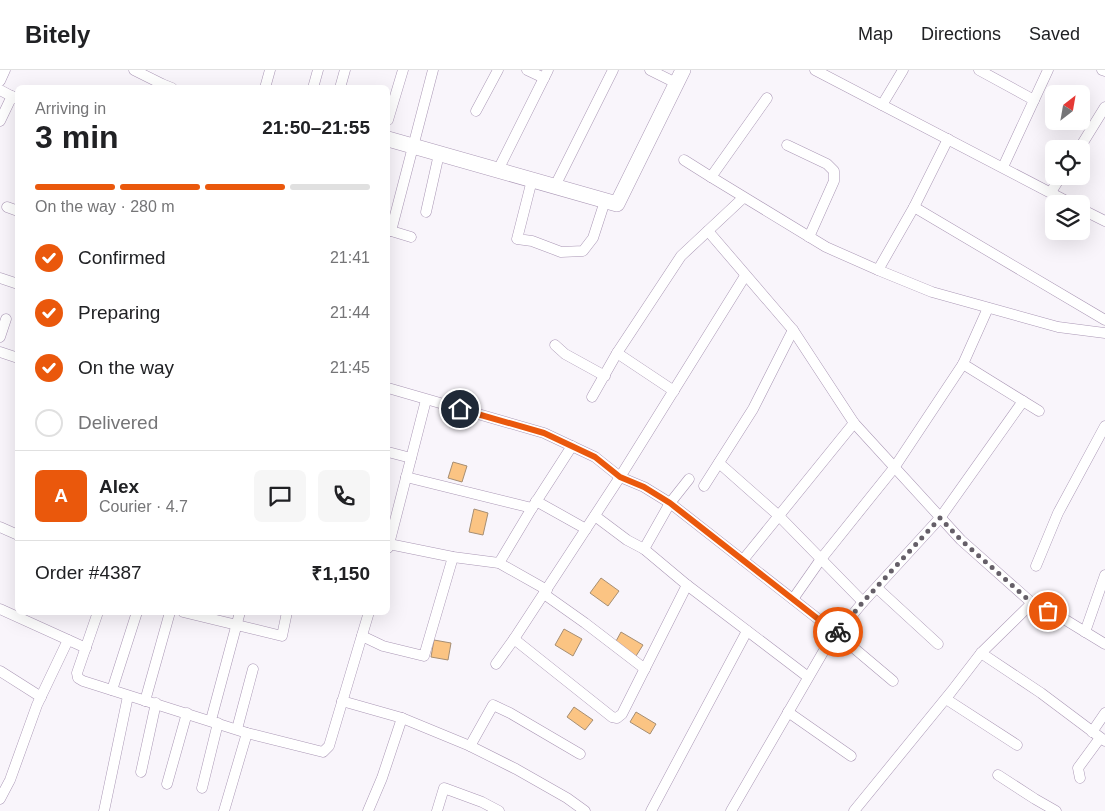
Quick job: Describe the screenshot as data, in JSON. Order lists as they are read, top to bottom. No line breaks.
{"north":"top right","page":{"header":"Bitely","nav":["Map","Directions","Saved"],"heading":["3 min","Arriving in","21:50–21:55"],"panel":["Alex","Courier · 4.7","Order #4387","₹1,150"],"bar":"On the way · 280 m","list":[["Confirmed","21:41"],["Preparing","21:44"],["On the way","21:45"],"Delivered"],"round":"A"}}
